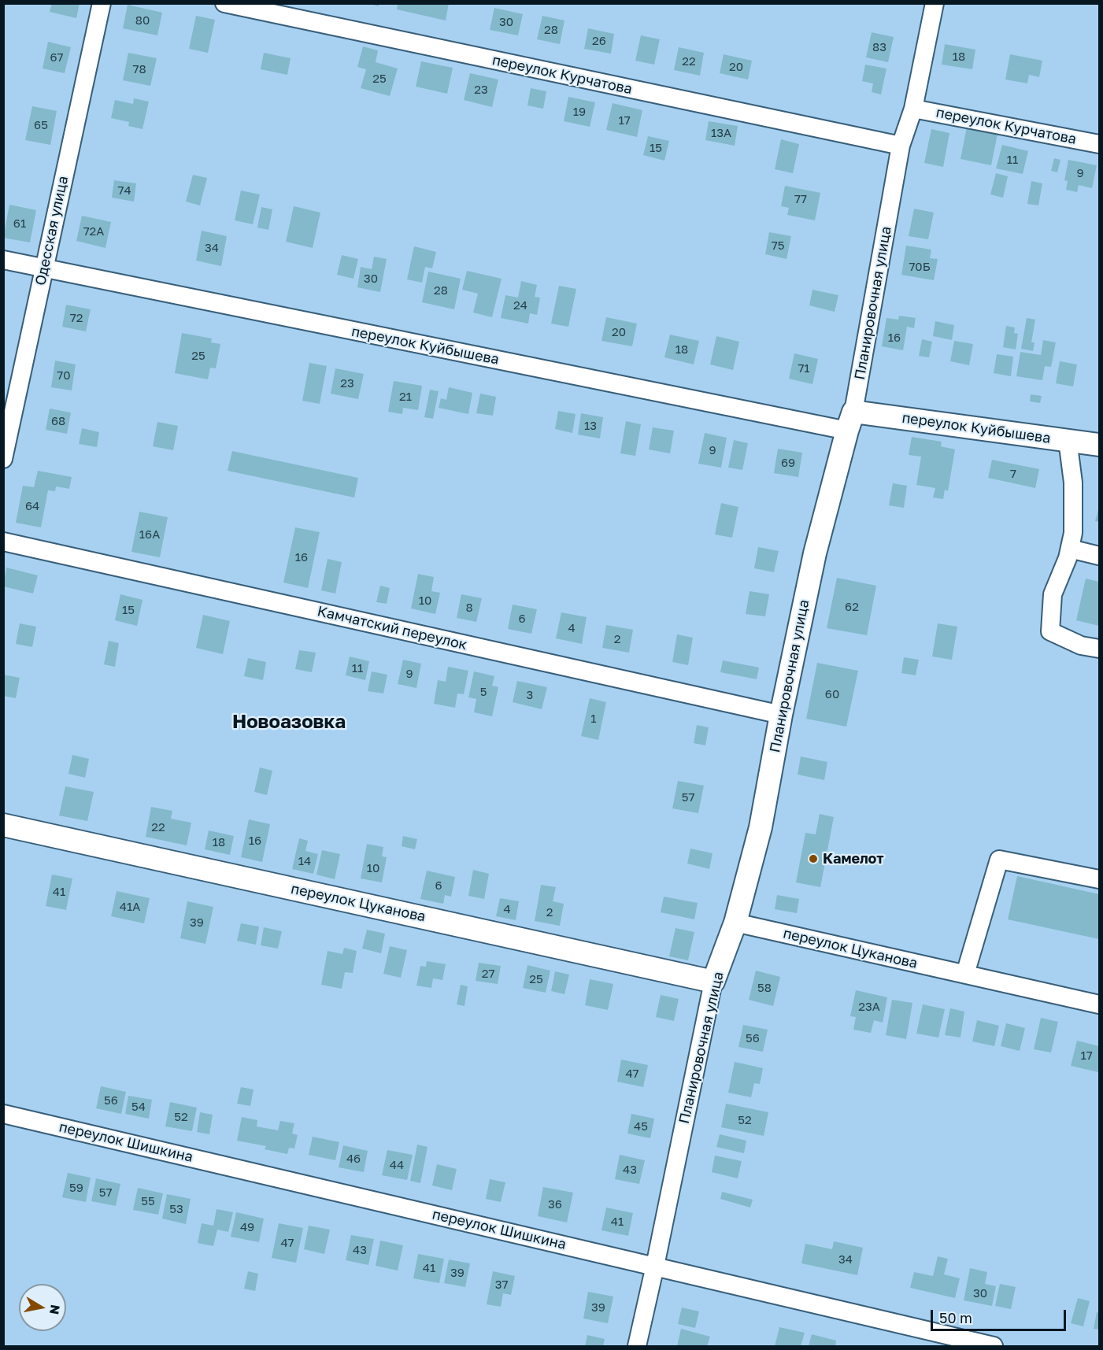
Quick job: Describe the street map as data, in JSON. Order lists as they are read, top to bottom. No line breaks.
{"streets":{"main road":["Планировочная улица","переулок Куйбышева","переулок Цуканова"],"street":["переулок Курчатова","Одесская улица","Камчатский переулок","переулок Шишкина"]},"crossings":[["переулок Курчатова","Планировочная улица"],["Одесская улица","переулок Куйбышева"],["Планировочная улица","переулок Куйбышева"],["Планировочная улица","Камчатский переулок"],["Планировочная улица","переулок Цуканова"],["Планировочная улица","переулок Шишкина"]],"districts":["Новоазовка"],"places":["Камелот"],"house_numbers":["80","30","28","26","83","18","67","22","20","78","25","23","19","17","65","13А","15","11","9","74","77","61","72А","75","34","70Б","30","28","24","72","20","16","18","25","71","70","23","21","68","13","9","69","7","64","16А","16","10","62","8","15","6","4","2","11","9","5","60","3","1","57","22","16","18","14","10","6","41","41А","4","2","39","27","25","58","23А","56","17","47","56","54","52","52","45","46","44","43","59","57","55","36","53","41","49","47","43","34","41","39","37","30","39"],"scale_bar":"50 m","north":"right"}
